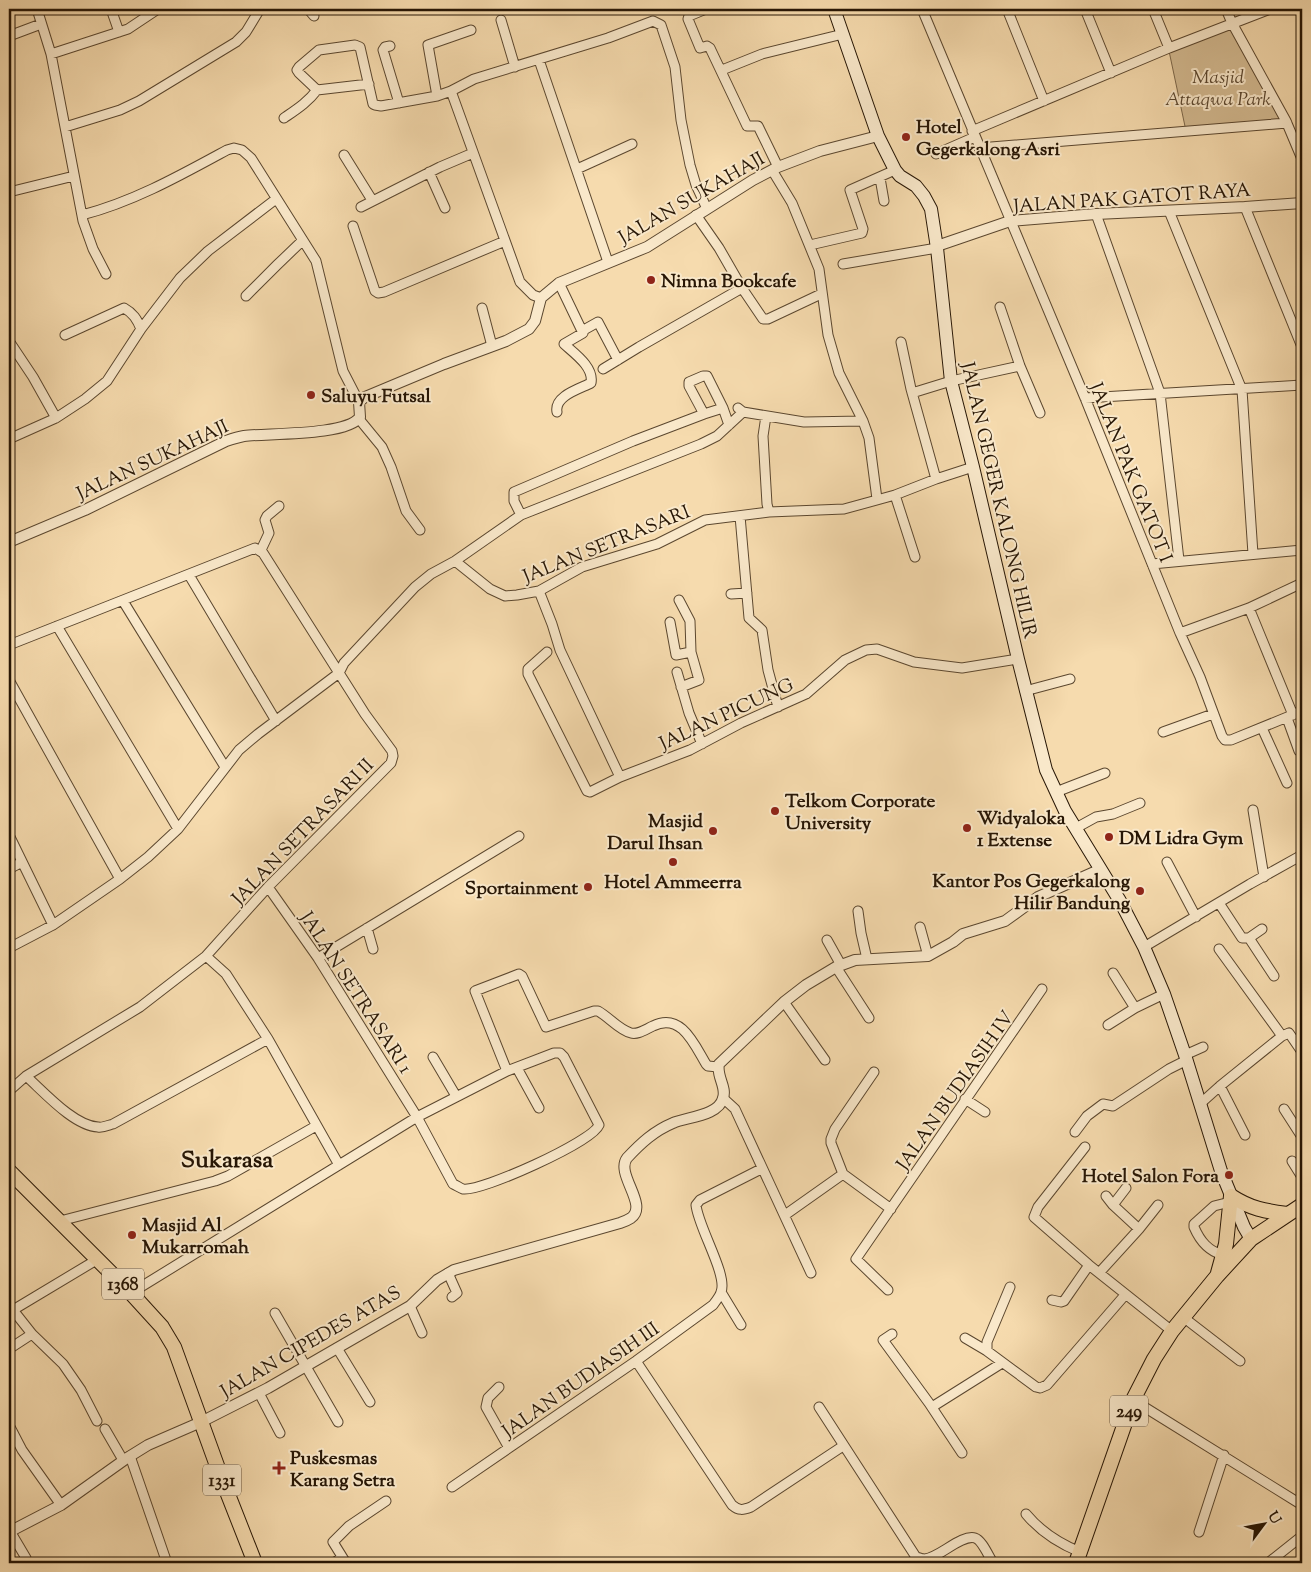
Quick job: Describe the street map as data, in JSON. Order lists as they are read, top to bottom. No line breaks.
{"streets":{"main road":["JALAN GEGER KALONG HILIR","1368","249","1331"],"street":["JALAN SUKAHAJI","JALAN PAK GATOT RAYA","JALAN PAK GATOT I","JALAN SETRASARI","JALAN PICUNG","JALAN SETRASARI II","JALAN SETRASARI 1","JALAN BUDIASIH IV","JALAN CIPEDES ATAS","JALAN BUDIASIH III"]},"crossings":[["JALAN SUKAHAJI","JALAN GEGER KALONG HILIR"],["JALAN PAK GATOT RAYA","JALAN PAK GATOT I"],["JALAN PAK GATOT RAYA","JALAN GEGER KALONG HILIR"],["JALAN GEGER KALONG HILIR","JALAN SETRASARI"],["JALAN GEGER KALONG HILIR","JALAN PICUNG"],["JALAN GEGER KALONG HILIR","249"],["JALAN SETRASARI II","JALAN SETRASARI 1"],["1368","JALAN CIPEDES ATAS"],["1368","1331"],["JALAN CIPEDES ATAS","1331"]],"districts":["Sukarasa"],"parks":["Masjid Attaqwa Park"],"places":{"other":["Hotel Gegerkalong Asri","Nimna Bookcafe","Saluyu Futsal","Telkom Corporate University","Widyaloka 1 Extense","Masjid Darul Ihsan","DM Lidra Gym","Hotel Ammeerra","Sportainment","Kantor Pos Gegerkalong Hilir Bandung","Hotel Salon Fora","Masjid Al Mukarromah"],"health":["Puskesmas Karang Setra"]},"north":"top right"}
